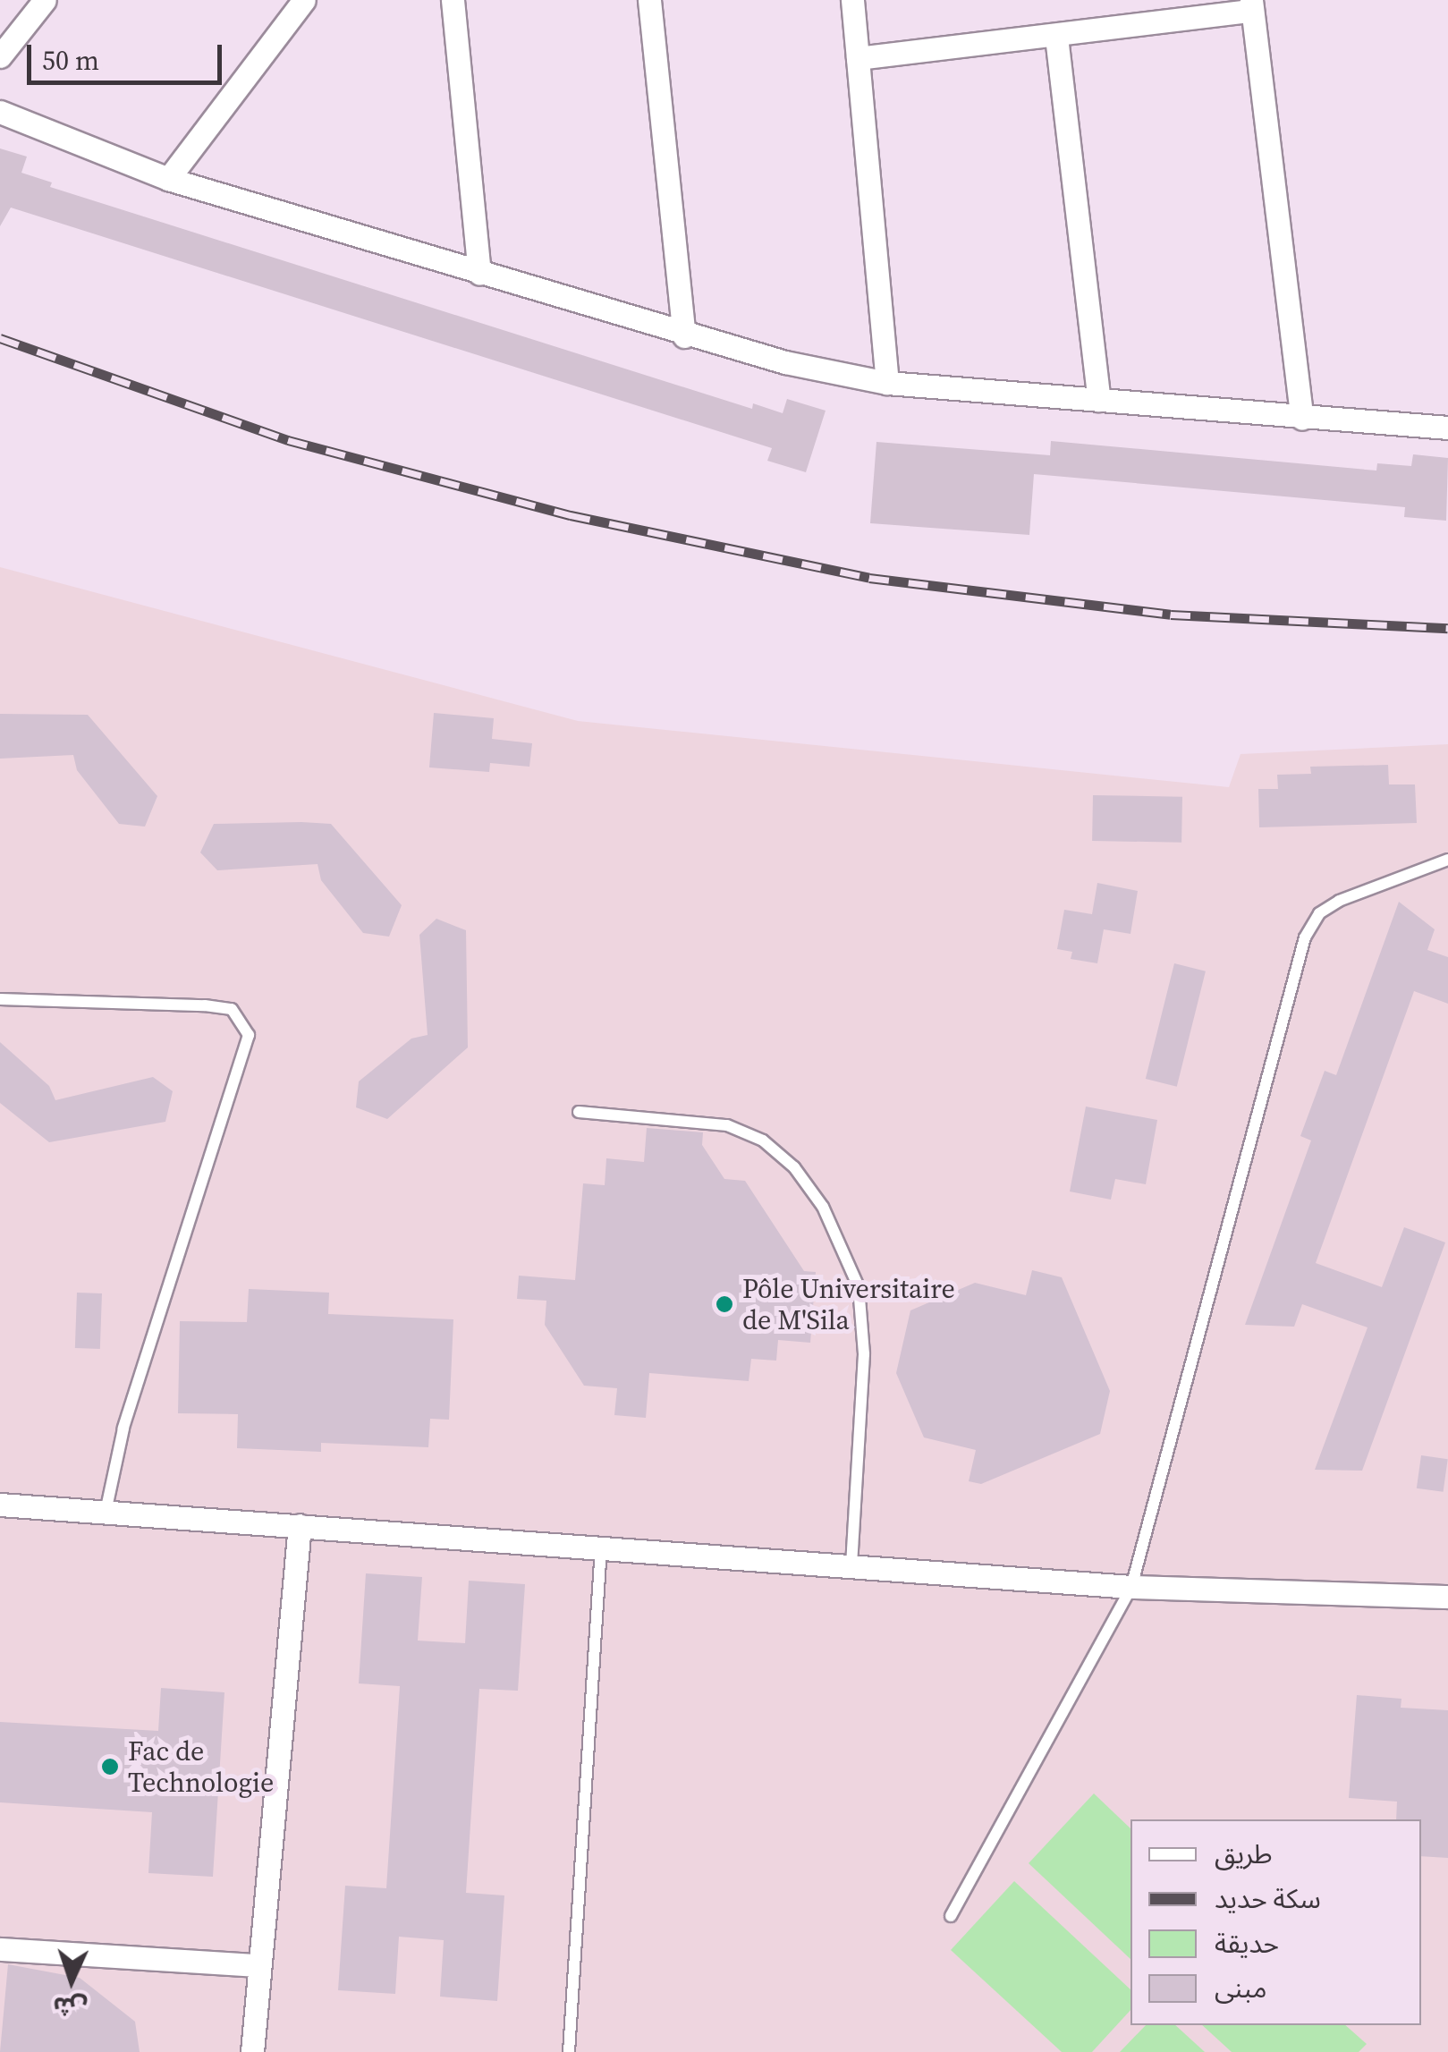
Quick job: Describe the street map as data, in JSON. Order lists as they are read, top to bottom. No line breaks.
{"places":["Pôle Universitaire de M'Sila","Fac de Technologie"],"legend":["طريق","سكة حديد","حديقة","مبنى"],"scale_bar":"50 m","north":"bottom"}
